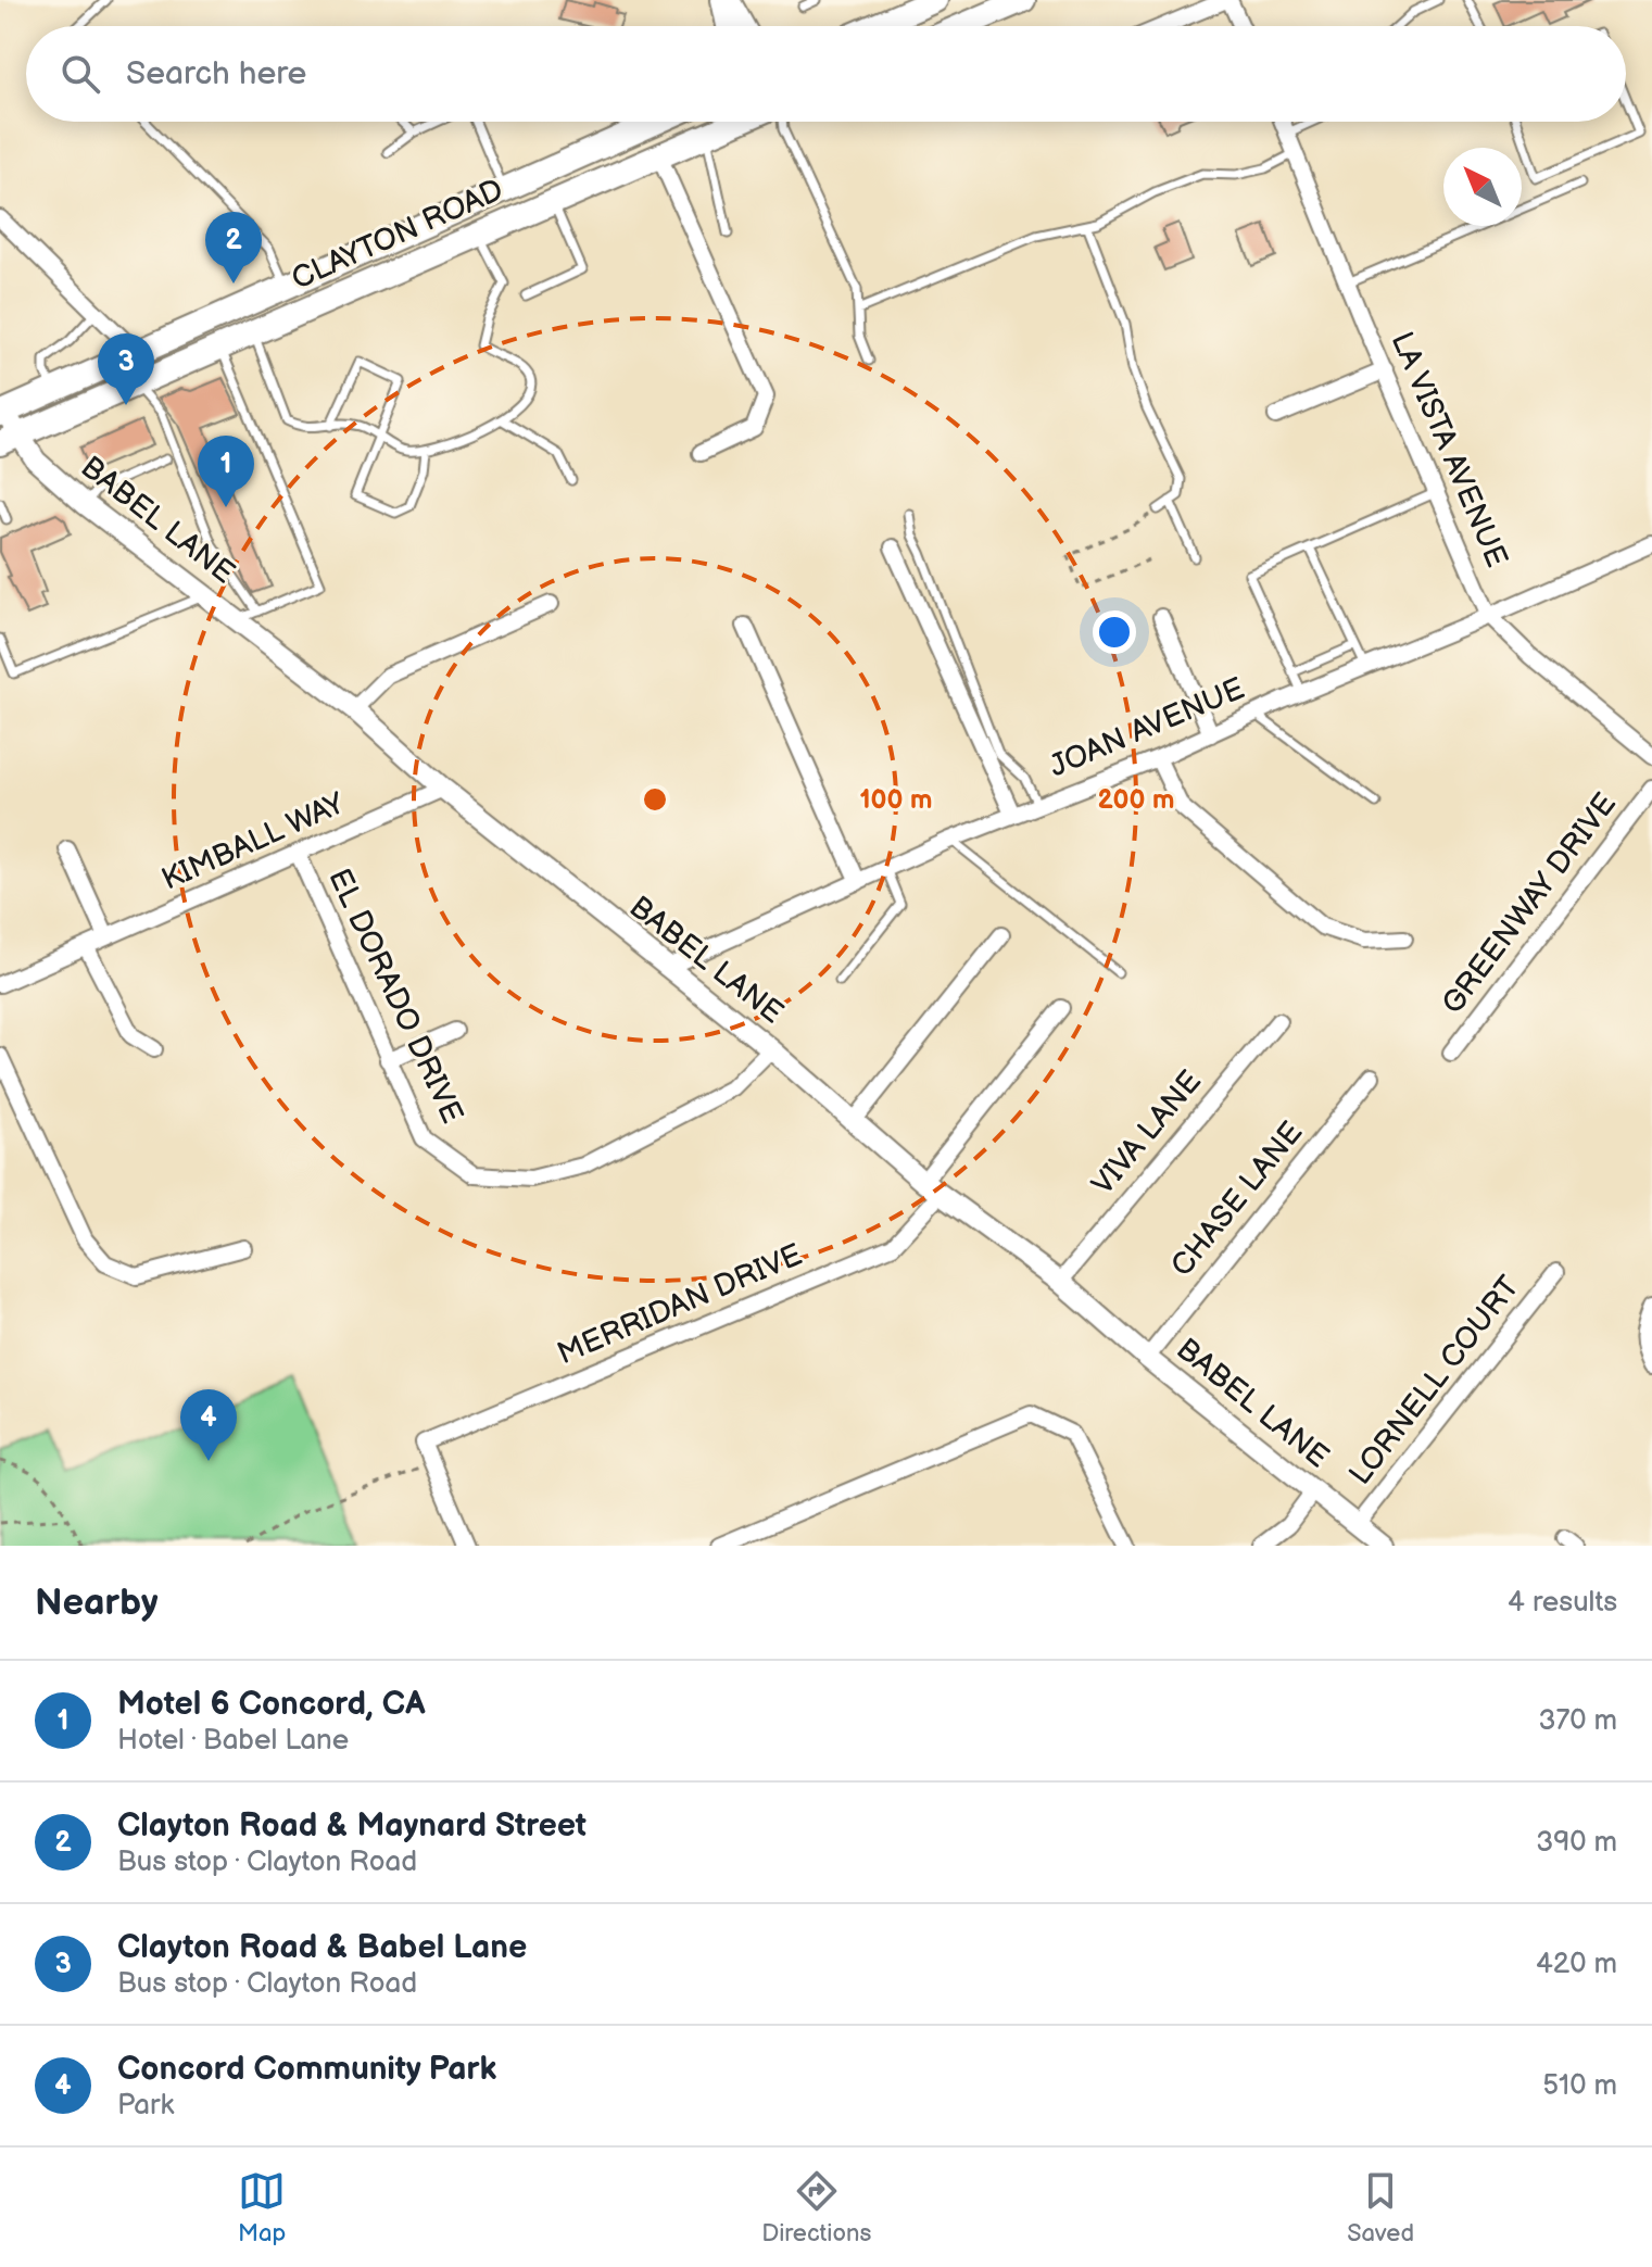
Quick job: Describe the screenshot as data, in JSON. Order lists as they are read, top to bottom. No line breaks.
{"streets":{"main road":["CLAYTON ROAD"],"street":["LA VISTA AVENUE","BABEL LANE","JOAN AVENUE","KIMBALL WAY","GREENWAY DRIVE","EL DORADO DRIVE","VIVA LANE","CHASE LANE","MERRIDAN DRIVE","LORNELL COURT"]},"crossings":[["CLAYTON ROAD","BABEL LANE"],["LA VISTA AVENUE","JOAN AVENUE"],["BABEL LANE","JOAN AVENUE"],["BABEL LANE","KIMBALL WAY"],["BABEL LANE","EL DORADO DRIVE"],["BABEL LANE","VIVA LANE"],["BABEL LANE","CHASE LANE"],["BABEL LANE","MERRIDAN DRIVE"],["BABEL LANE","LORNELL COURT"],["KIMBALL WAY","EL DORADO DRIVE"]],"north":"top left","page":{"search":"Search here","pins":["2","3","1","4"],"heading":["Nearby","4 results"],"list":[{"mark":"1","name":"Motel 6 Concord, CA","note":"Hotel · Babel Lane","value":"370 m"},{"mark":"2","name":"Clayton Road & Maynard Street","note":"Bus stop · Clayton Road","value":"390 m"},{"mark":"3","name":"Clayton Road & Babel Lane","note":"Bus stop · Clayton Road","value":"420 m"},{"mark":"4","name":"Concord Community Park","note":"Park","value":"510 m"}],"nav":["Map","Directions","Saved"]},"rings":["100 m","200 m"]}
